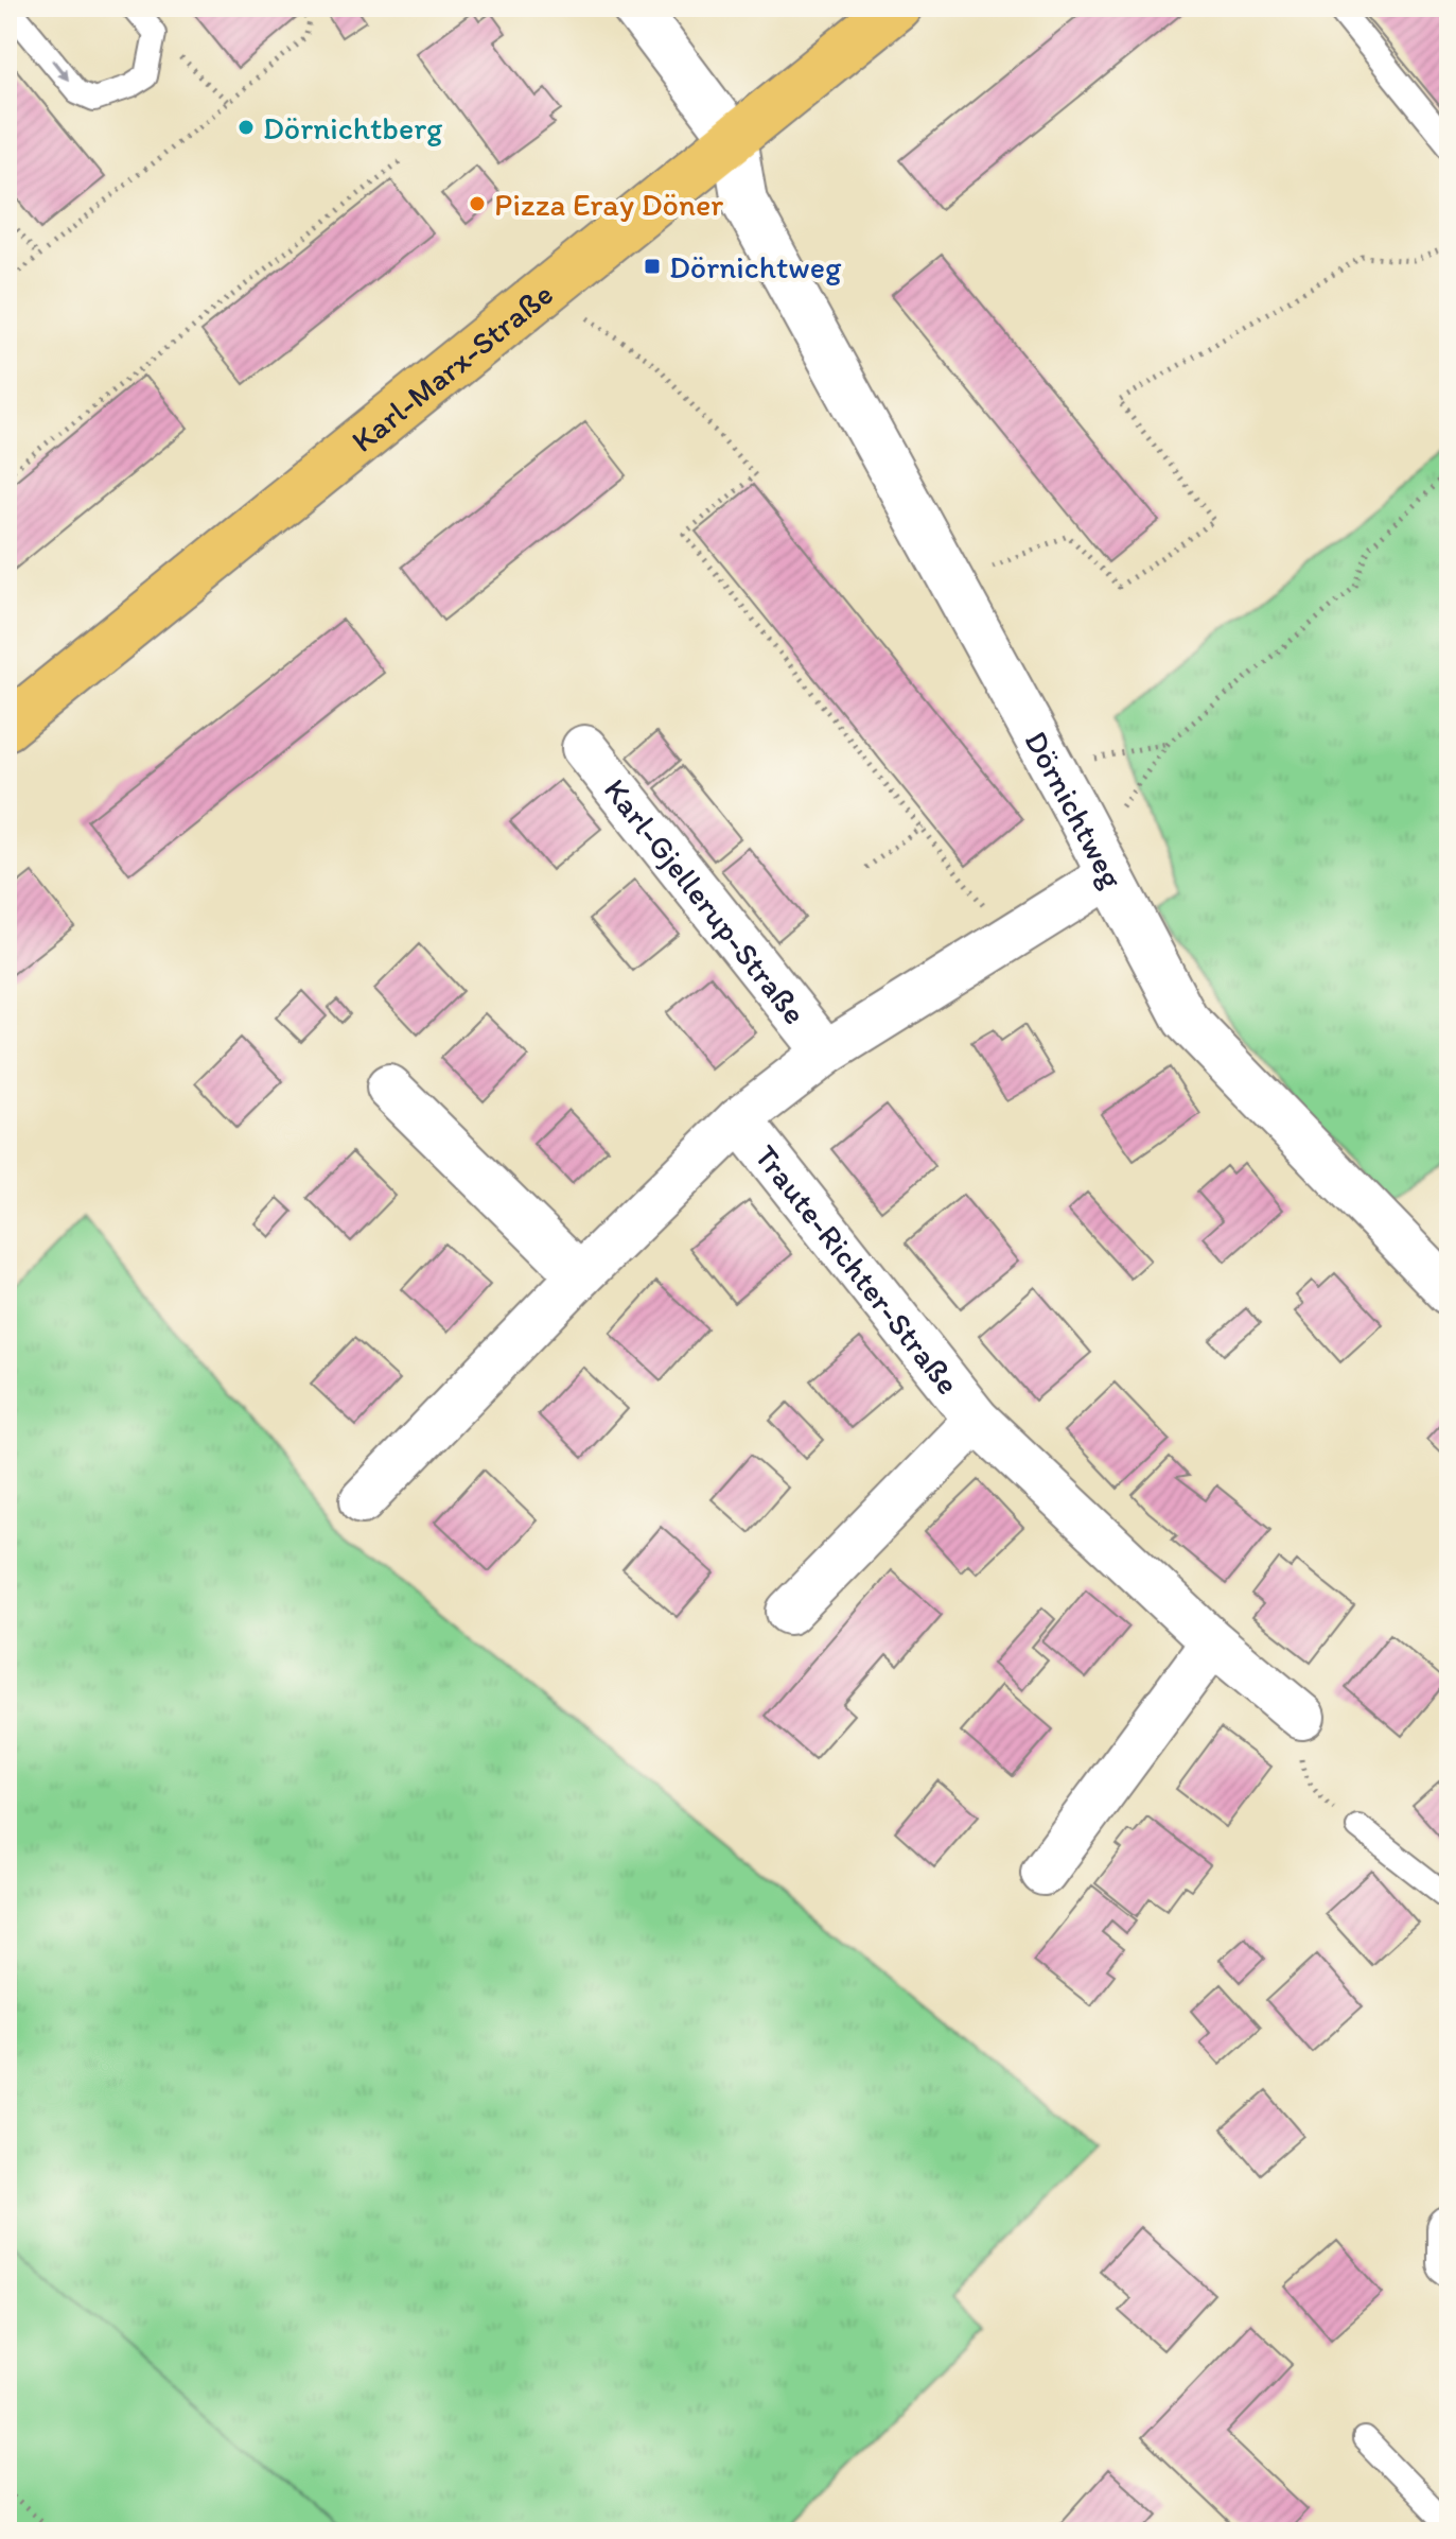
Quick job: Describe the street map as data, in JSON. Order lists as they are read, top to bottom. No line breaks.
{"streets":{"main road":["Karl-Marx-Straße"],"street":["Dörnichtweg","Karl-Gjellerup-Straße","Traute-Richter-Straße"]},"crossings":[["Karl-Marx-Straße","Dörnichtweg"],["Dörnichtweg","Karl-Gjellerup-Straße"],["Karl-Gjellerup-Straße","Traute-Richter-Straße"]],"places":{"other":["Dörnichtberg","Pizza Eray Döner"],"transit":["Dörnichtweg"]}}
